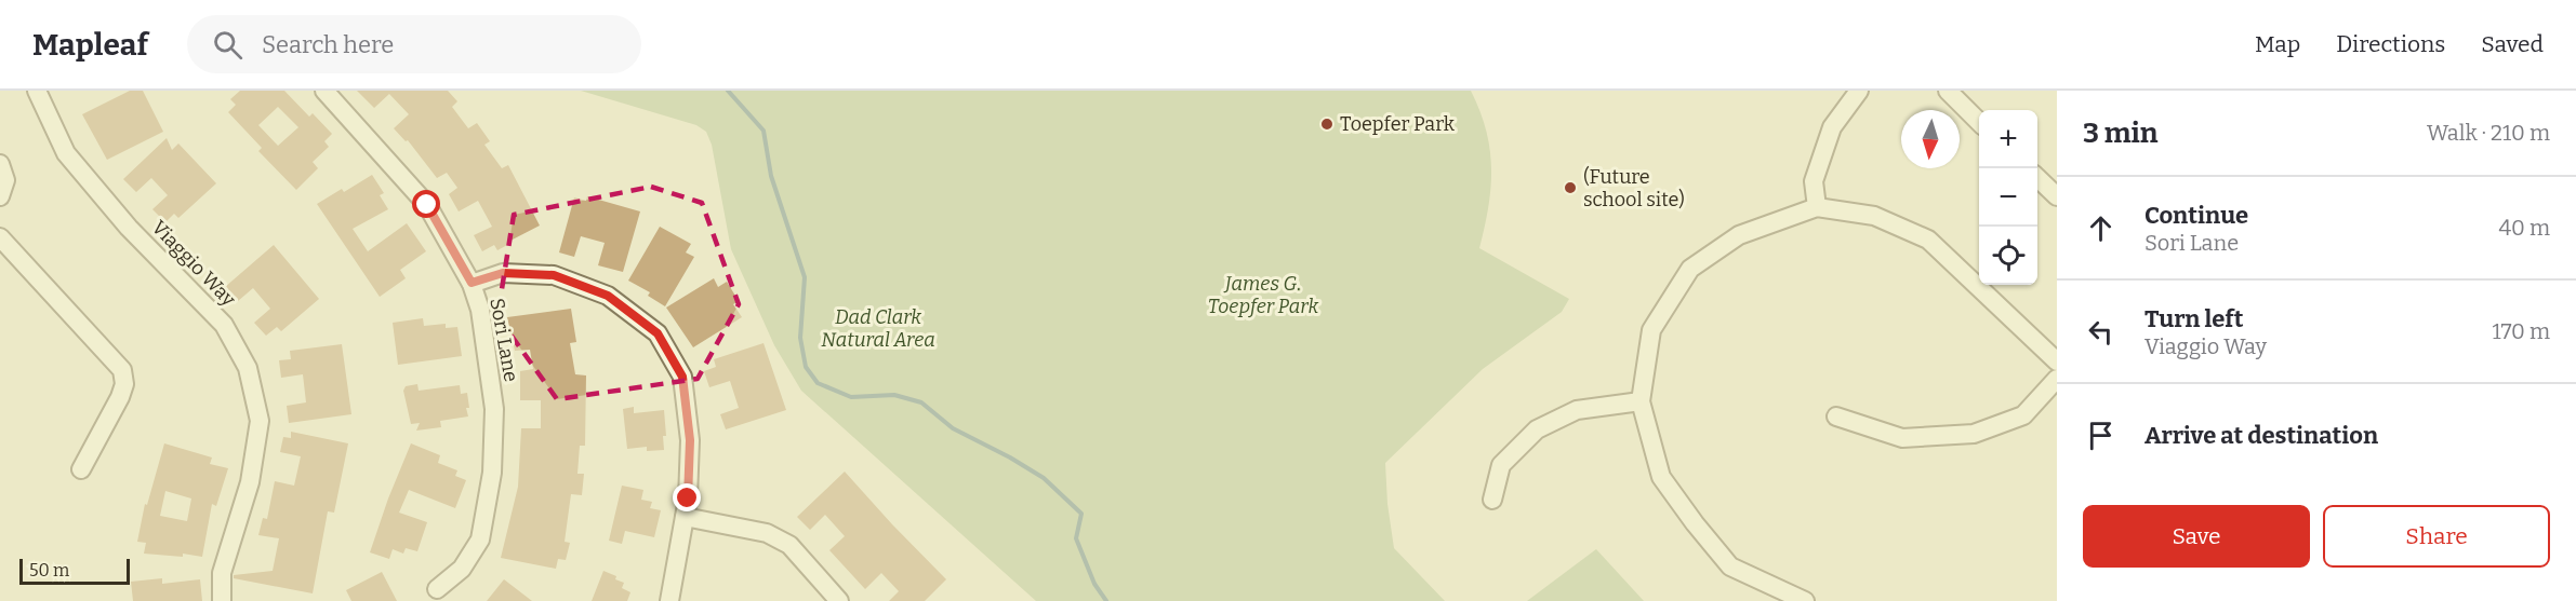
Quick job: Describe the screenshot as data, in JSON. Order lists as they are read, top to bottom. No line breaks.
{"streets":{"street":["Viaggio Way","Sori Lane"]},"parks":["James G. Toepfer Park","Dad Clark Natural Area"],"places":["Toepfer Park","(Future school site)"],"scale_bar":"50 m","north":"bottom","page":{"header":"Mapleaf","search":"Search here","nav":["Map","Directions","Saved"],"heading":["3 min","Walk · 210 m"],"map_buttons":["+","−"],"list":[["Continue","Sori Lane","40 m"],["Turn left","Viaggio Way","170 m"],"Arrive at destination"],"buttons":["Save","Share"],"scale":"50 m"}}
